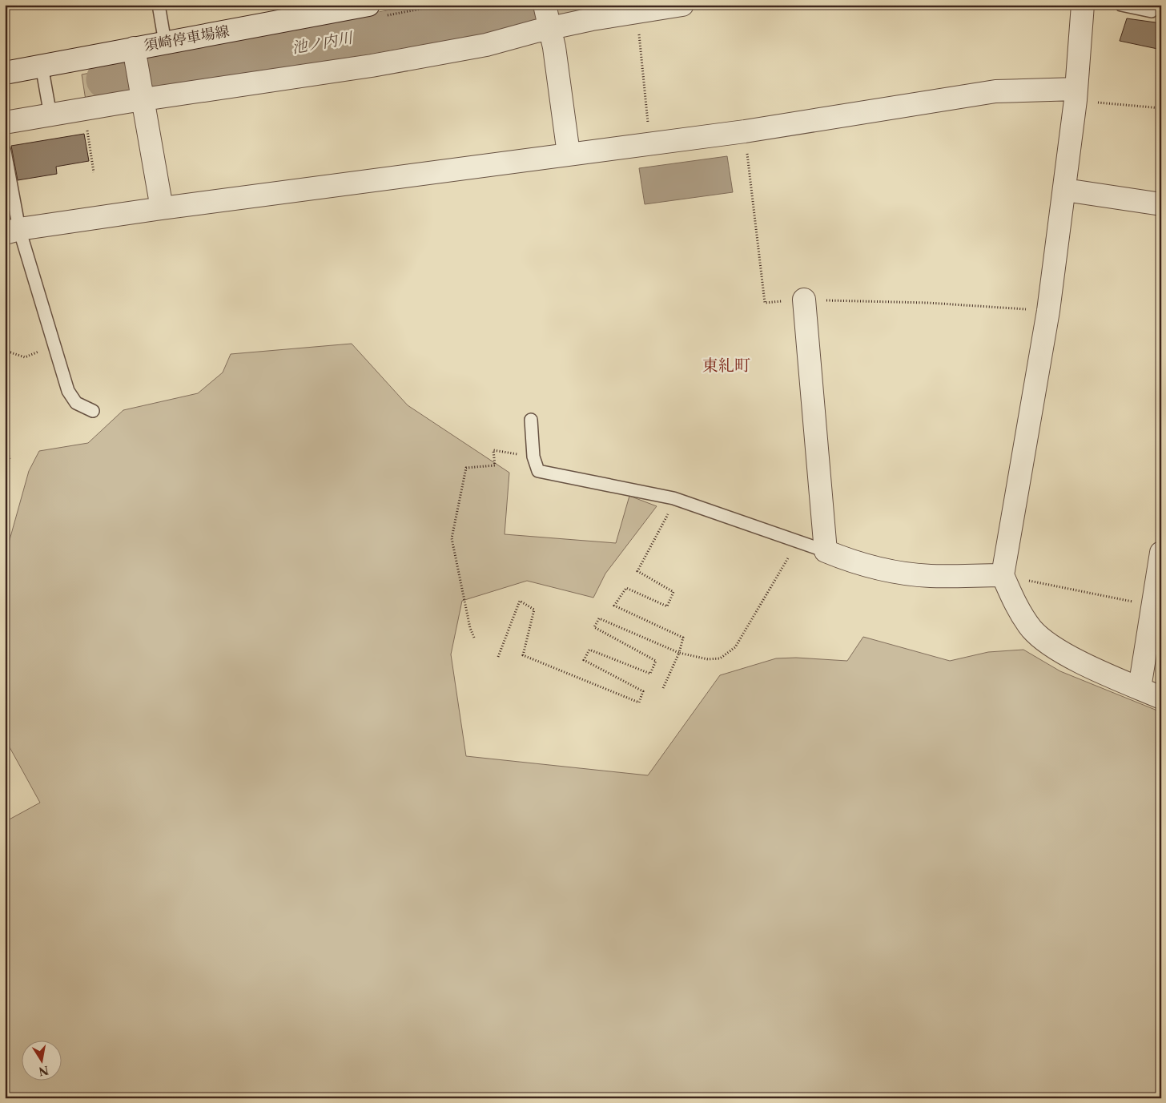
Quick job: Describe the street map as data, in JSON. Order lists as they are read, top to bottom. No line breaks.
{"streets":{"street":["須崎停車場線"]},"districts":["東糺町"],"water":["池ノ内川"],"north":"bottom"}
